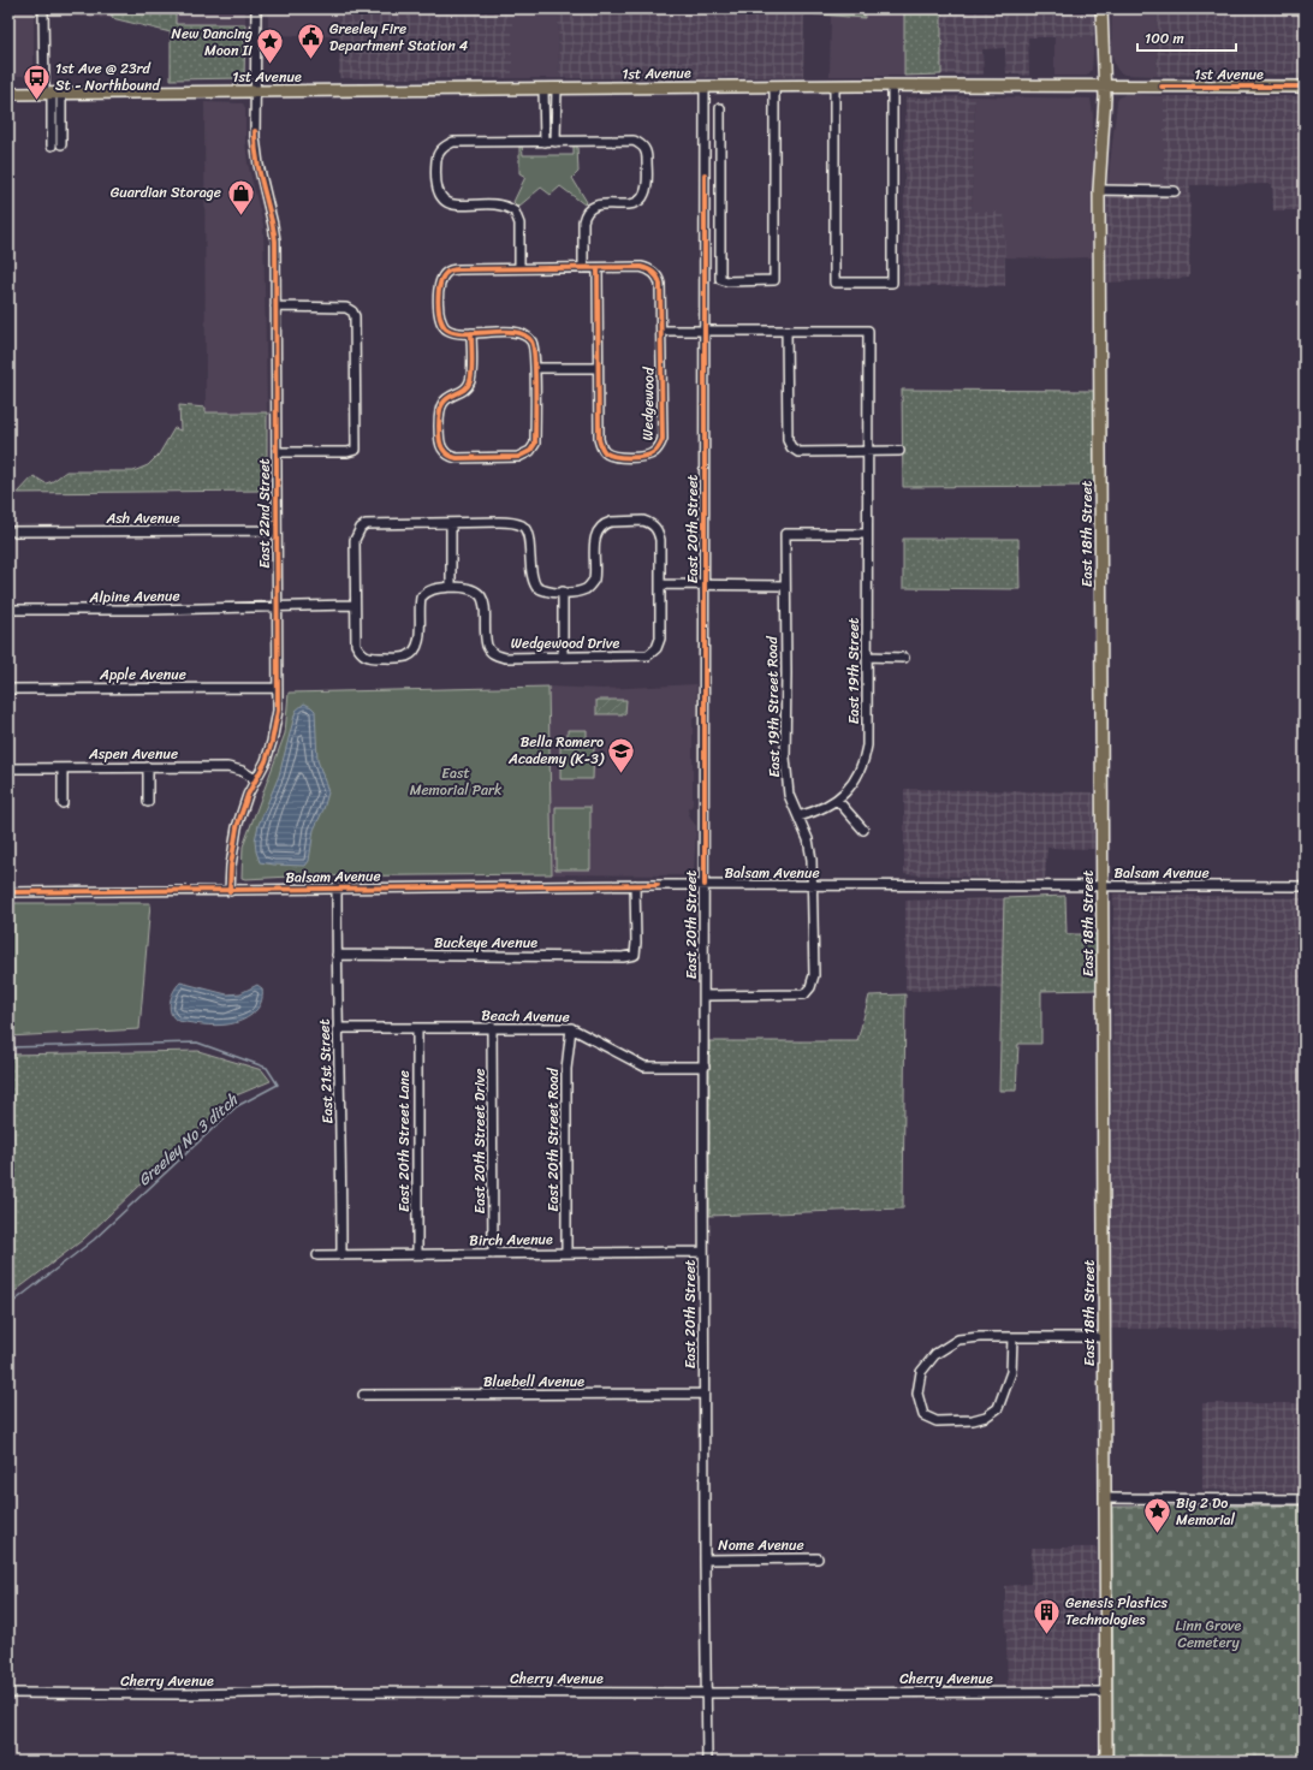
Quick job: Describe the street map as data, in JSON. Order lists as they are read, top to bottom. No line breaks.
{"streets":{"main road":["1st Avenue","East 18th Street"],"street":["Wedgewood","East 22nd Street","Ash Avenue","East 20th Street","Alpine Avenue","Wedgewood Drive","East 19th Street","Apple Avenue","East 19th Street Road","Aspen Avenue","Balsam Avenue","Buckeye Avenue","Beach Avenue","East 21st Street","East 20th Street Road","East 20th Street Lane","East 20th Street Drive","Birch Avenue","Bluebell Avenue","Nome Avenue","Cherry Avenue"]},"crossings":[["1st Avenue","East 22nd Street"],["1st Avenue","East 20th Street"],["1st Avenue","East 18th Street"],["East 22nd Street","Ash Avenue"],["East 22nd Street","Alpine Avenue"],["East 22nd Street","Apple Avenue"],["East 22nd Street","Aspen Avenue"],["East 22nd Street","Balsam Avenue"],["East 20th Street","Balsam Avenue"],["East 20th Street","Beach Avenue"],["East 20th Street","Birch Avenue"],["East 20th Street","Bluebell Avenue"],["East 20th Street","Nome Avenue"],["East 20th Street","Cherry Avenue"],["East 18th Street","Balsam Avenue"],["East 18th Street","Cherry Avenue"],["Alpine Avenue","Wedgewood Drive"],["East 19th Street","East 19th Street Road"],["East 19th Street Road","Balsam Avenue"],["Balsam Avenue","Buckeye Avenue"],["Balsam Avenue","East 21st Street"],["Buckeye Avenue","East 21st Street"],["Beach Avenue","East 21st Street"],["Beach Avenue","East 20th Street Road"],["Beach Avenue","East 20th Street Lane"],["Beach Avenue","East 20th Street Drive"],["East 21st Street","Birch Avenue"],["East 20th Street Road","Birch Avenue"],["East 20th Street Lane","Birch Avenue"],["East 20th Street Drive","Birch Avenue"]],"water":["Greeley No 3 ditch"],"parks":["East Memorial Park","Linn Grove Cemetery"],"places":{"public building":["Greeley Fire Department Station 4"],"place":["New Dancing Moon II","Big 2 Do Memorial"],"bus stop":["1st Ave @ 23rd St - Northbound"],"shop":["Guardian Storage"],"school or university":["Bella Romero Academy (K-3)"],"building":["Genesis Plastics Technologies"]},"scale_bar":"100 m"}
